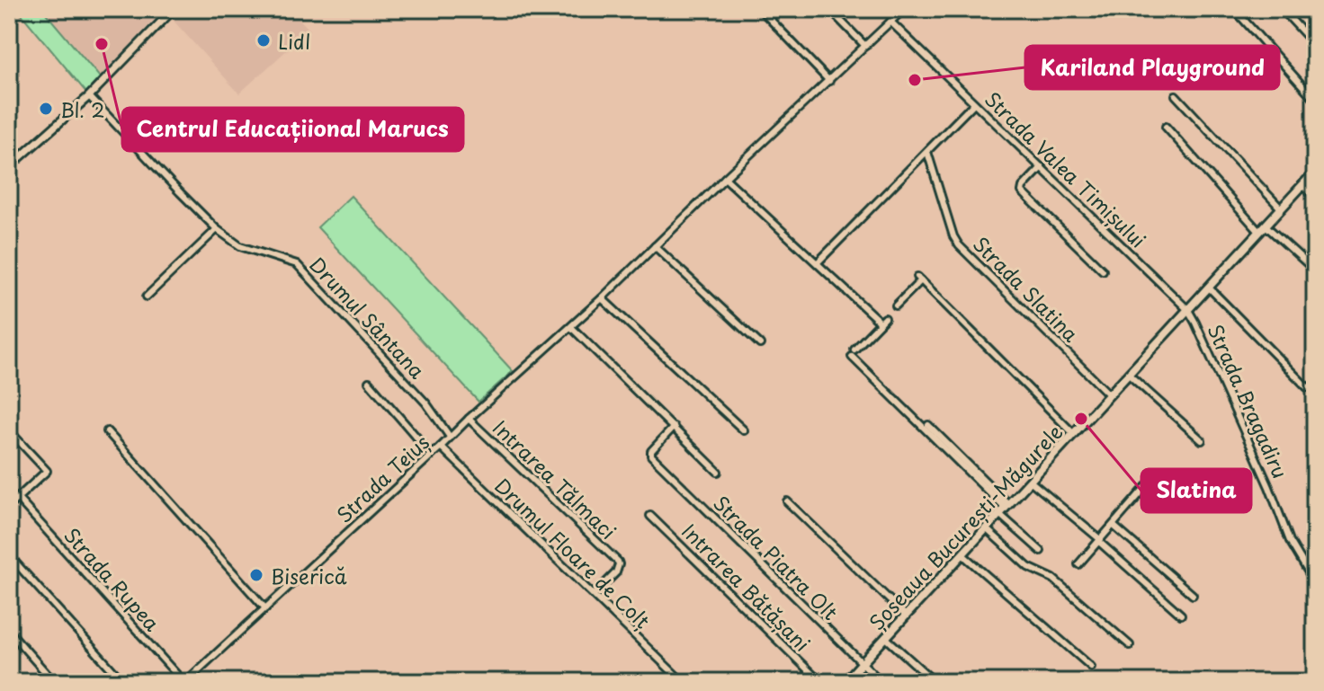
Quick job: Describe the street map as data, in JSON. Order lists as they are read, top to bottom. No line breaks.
{"streets":{"main road":["Șoseaua București-Măgurele"],"street":["Strada Valea Timișului","Strada Slatina","Drumul Sântana","Strada Bragadiru","Strada Teiuș","Intrarea Tălmaci","Drumul Floare de Colț","Strada Piatra Olt","Strada Rupea","Intrarea Bătășani"]},"crossings":[["Strada Valea Timișului","Strada Bragadiru"],["Strada Valea Timișului","Strada Teiuș"],["Strada Valea Timișului","Șoseaua București-Măgurele"],["Strada Slatina","Șoseaua București-Măgurele"],["Drumul Sântana","Strada Teiuș"],["Strada Bragadiru","Șoseaua București-Măgurele"],["Strada Teiuș","Intrarea Tălmaci"],["Strada Teiuș","Drumul Floare de Colț"],["Strada Teiuș","Strada Rupea"],["Intrarea Tălmaci","Drumul Floare de Colț"],["Șoseaua București-Măgurele","Strada Piatra Olt"]],"places":["Lidl","Centrul Educațiional Marucs","Kariland Playground","Bl. 2","Slatina","Biserică"]}
